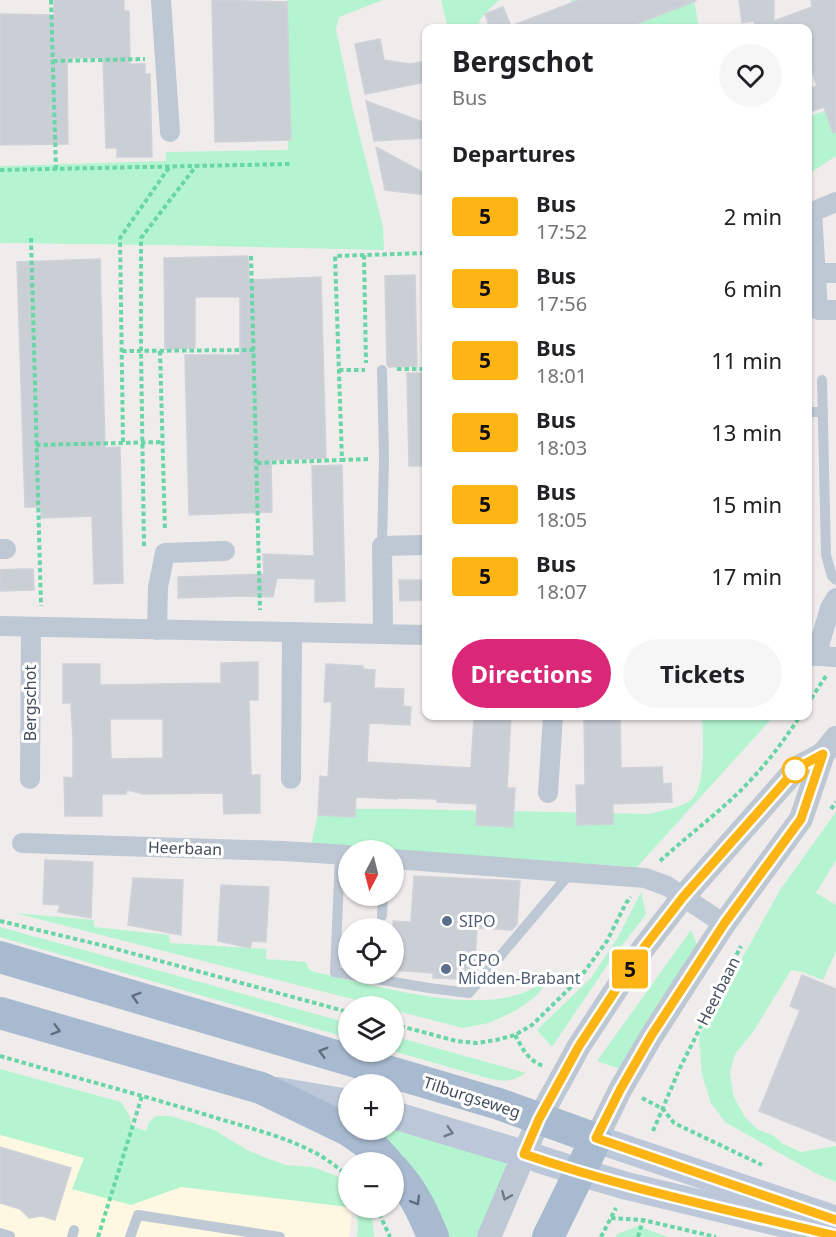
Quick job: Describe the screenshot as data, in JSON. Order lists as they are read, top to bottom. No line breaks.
{"streets":{"main road":["Tilburgseweg"],"street":["Bergschot","Heerbaan"]},"crossings":[["Heerbaan","Tilburgseweg"]],"places":["SIPO","PCPO Midden-Brabant"],"lines":["bus line 5"],"north":"bottom","page":{"on_map":"5","heading":[["Bergschot","Bus"],"Departures"],"list":[{"mark":"5","name":"Bus","note":"17:52","value":"2 min"},{"mark":"5","name":"Bus","note":"17:56","value":"6 min"},{"mark":"5","name":"Bus","note":"18:01","value":"11 min"},{"mark":"5","name":"Bus","note":"18:03","value":"13 min"},{"mark":"5","name":"Bus","note":"18:05","value":"15 min"},{"mark":"5","name":"Bus","note":"18:07","value":"17 min"}],"buttons":["Directions","Tickets"],"map_buttons":["+","−"]}}
